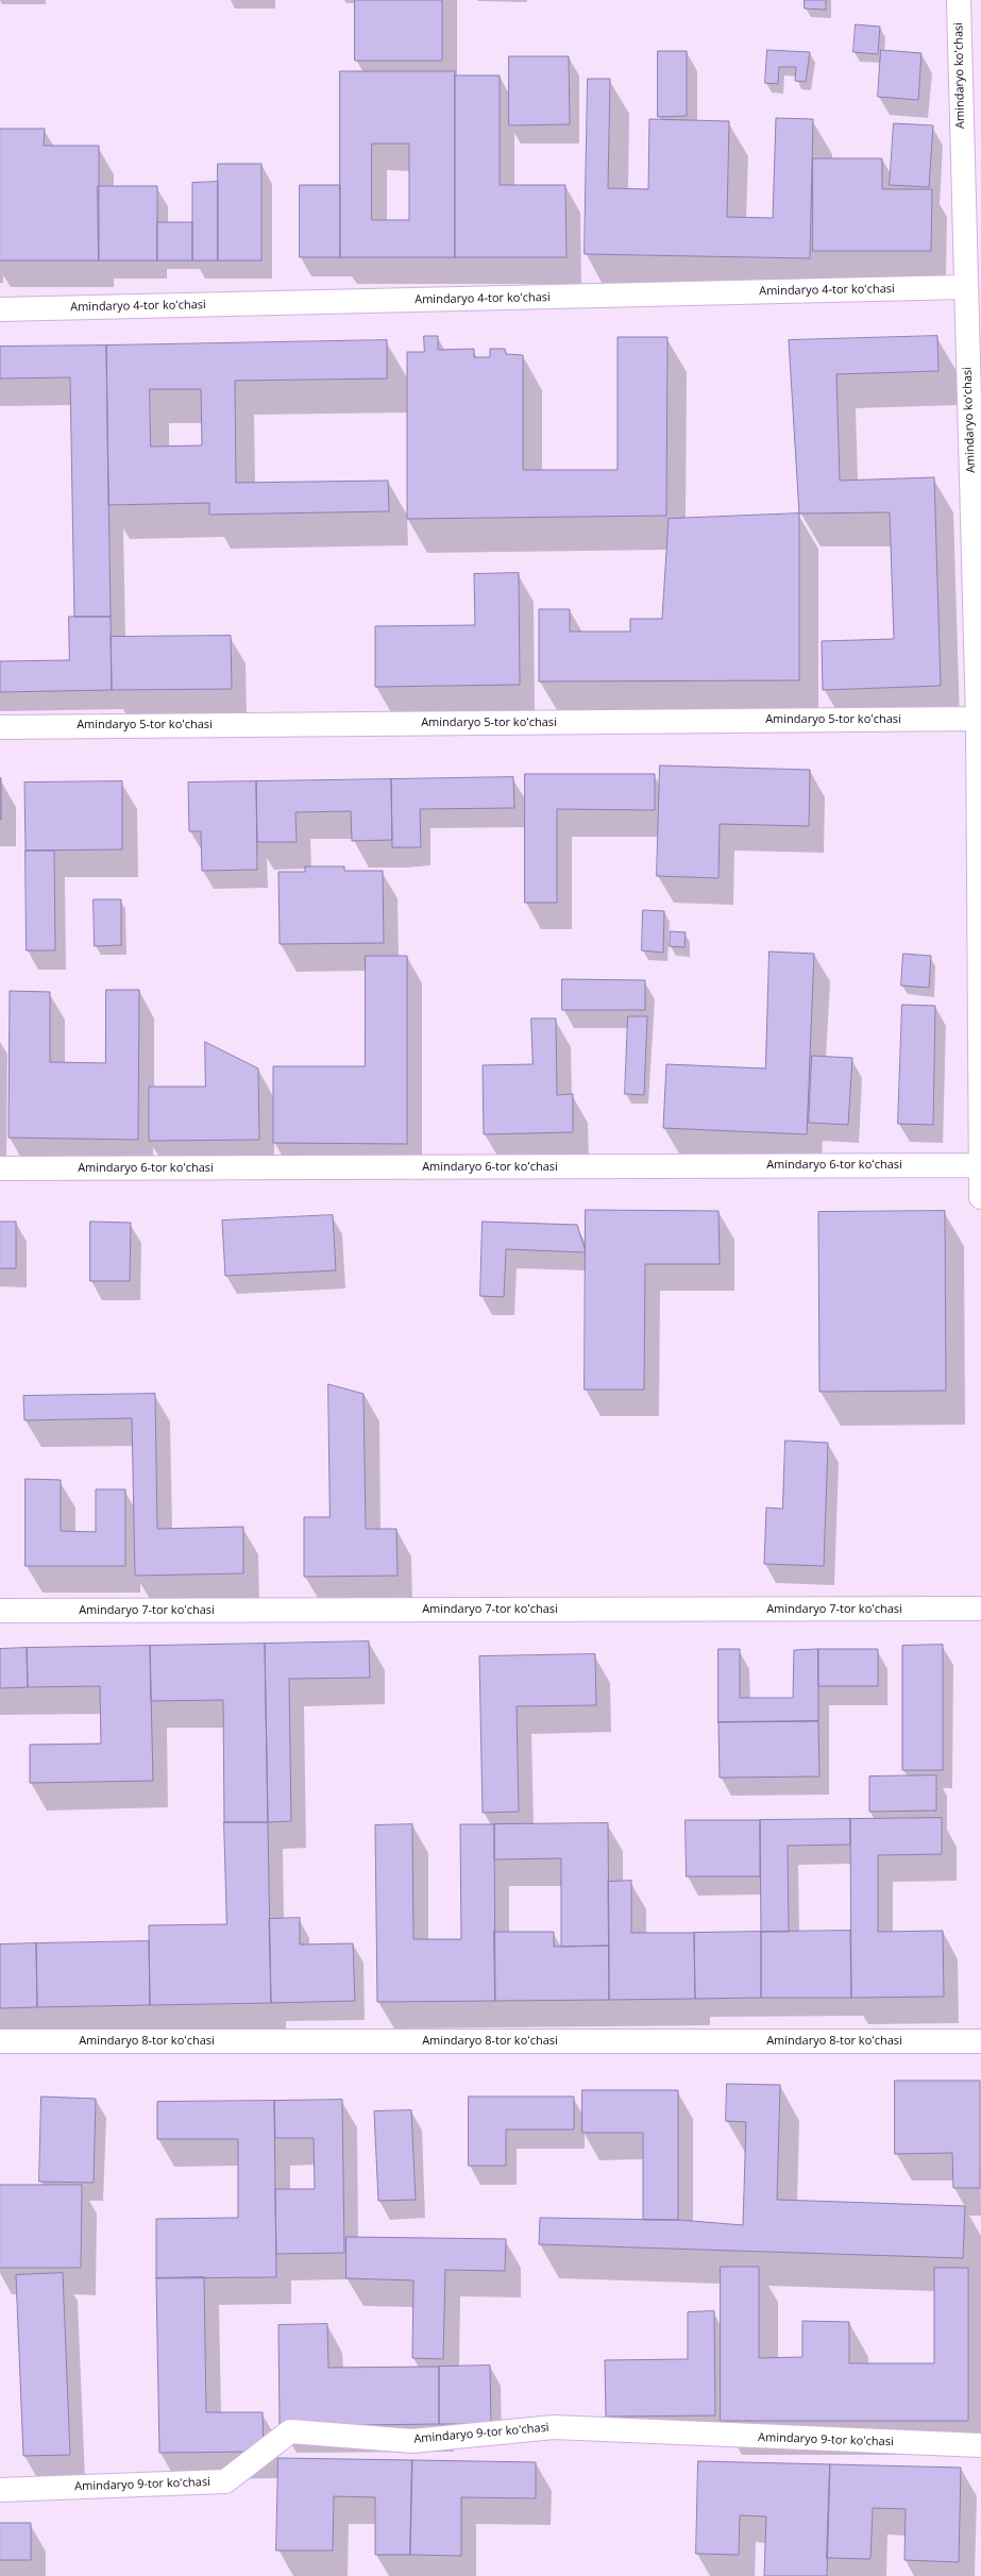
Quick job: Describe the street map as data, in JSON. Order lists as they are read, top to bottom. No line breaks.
{"streets":{"street":["Amindaryo koʻchasi","Amindaryo 4-tor koʻchasi","Amindaryo 5-tor koʻchasi","Amindaryo 6-tor koʻchasi","Amindaryo 7-tor koʻchasi","Amindaryo 8-tor koʻchasi","Amindaryo 9-tor koʻchasi"]},"crossings":[["Amindaryo koʻchasi","Amindaryo 4-tor koʻchasi"],["Amindaryo koʻchasi","Amindaryo 5-tor koʻchasi"],["Amindaryo koʻchasi","Amindaryo 6-tor koʻchasi"]]}
